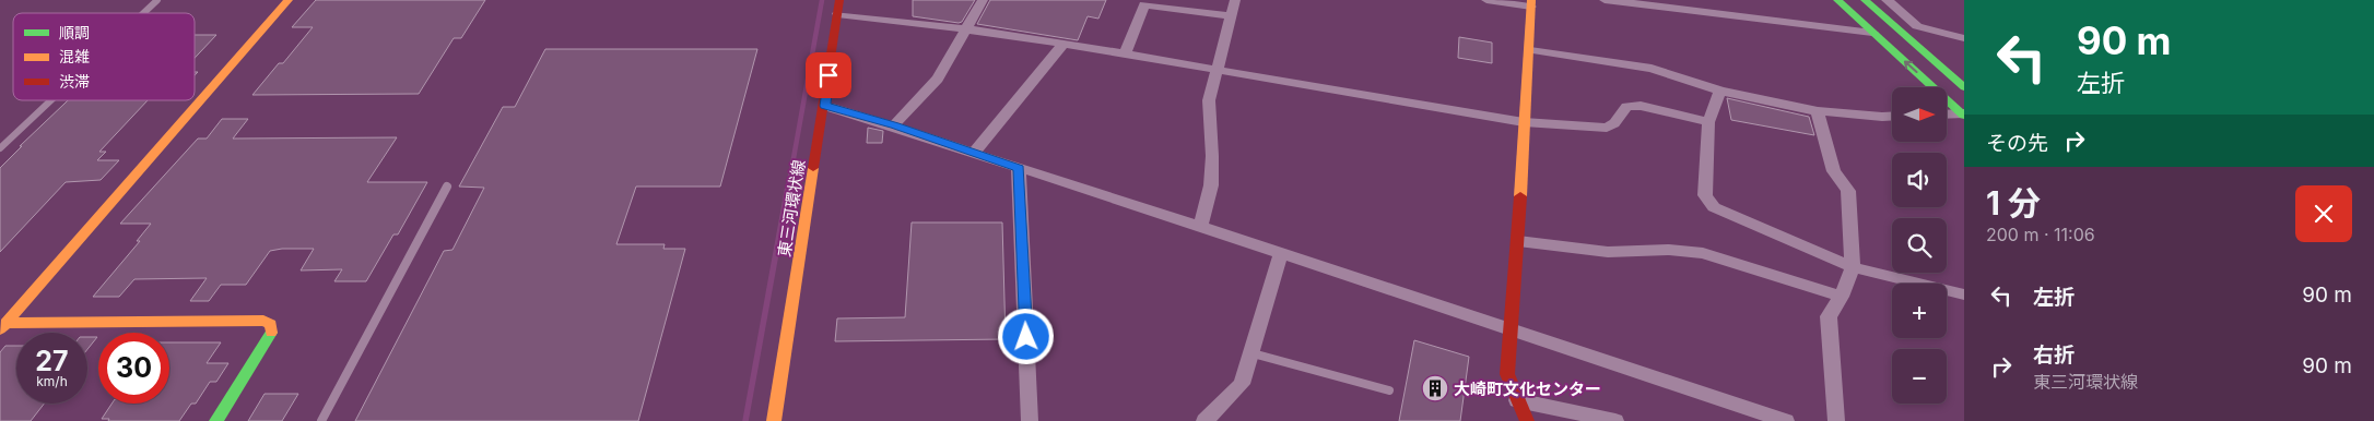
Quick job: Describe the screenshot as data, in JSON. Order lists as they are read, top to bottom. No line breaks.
{"streets":{"street":["東三河環状線"]},"places":{"building":["大崎町文化センター"]},"legend":["順調","混雑","渋滞"],"north":"right","page":{"turn":["90 m","左折"],"map_buttons":["+","−"],"then":"その先","heading":["1 分","200 m · 11:06"],"list":[{"name":"左折","value":"90 m"},{"name":"右折","note":"東三河環状線","value":"90 m"}],"speed":"27 km/h","limit":"30"}}
